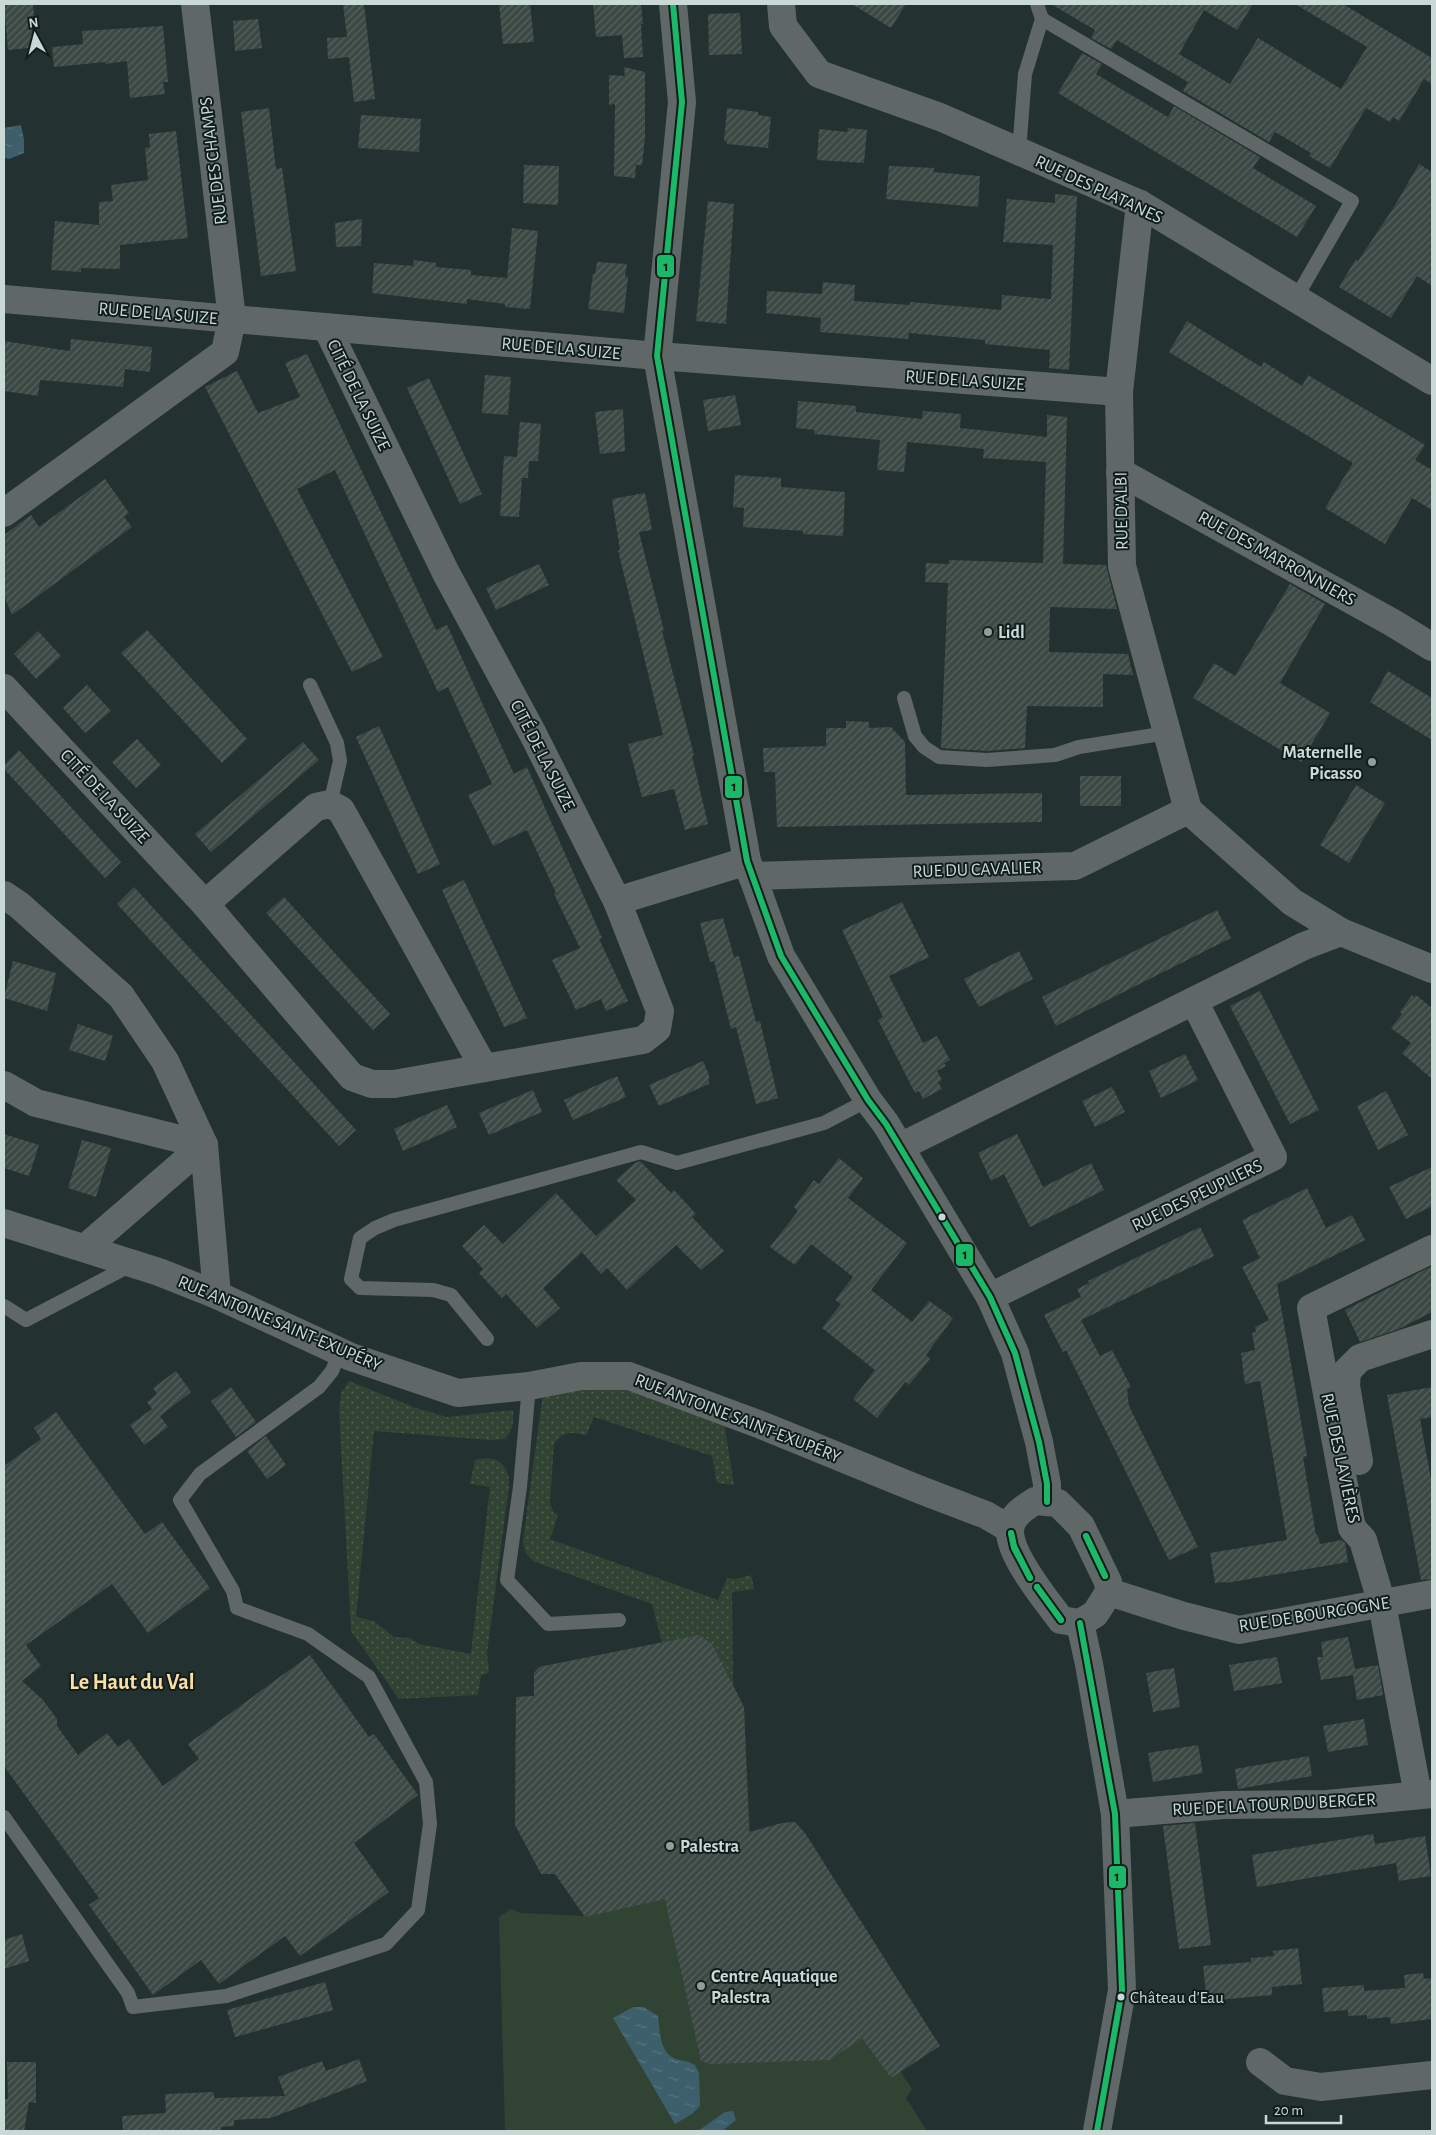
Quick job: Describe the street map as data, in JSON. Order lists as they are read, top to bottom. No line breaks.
{"streets":{"street":["RUE DES CHAMPS","RUE DES PLATANES","RUE DE LA SUIZE","CITÉ DE LA SUIZE","RUE D'ALBI","RUE DES MARRONNIERS","RUE DU CAVALIER","RUE DES PEUPLIERS","RUE ANTOINE SAINT-EXUPÉRY","RUE DES LAVIÈRES","RUE DE BOURGOGNE","RUE DE LA TOUR DU BERGER"]},"crossings":[["RUE DES CHAMPS","RUE DE LA SUIZE"],["RUE DES PLATANES","RUE D'ALBI"],["RUE DE LA SUIZE","CITÉ DE LA SUIZE"],["RUE DE LA SUIZE","RUE D'ALBI"],["CITÉ DE LA SUIZE","RUE DU CAVALIER"],["RUE D'ALBI","RUE DES MARRONNIERS"],["RUE D'ALBI","RUE DU CAVALIER"],["RUE DES LAVIÈRES","RUE DE BOURGOGNE"],["RUE DES LAVIÈRES","RUE DE LA TOUR DU BERGER"]],"districts":["Le Haut du Val"],"places":["Lidl","Maternelle Picasso","Palestra","Centre Aquatique Palestra","Château d'Eau"],"lines":["transit line 1"],"scale_bar":"20 m","north":"top"}
